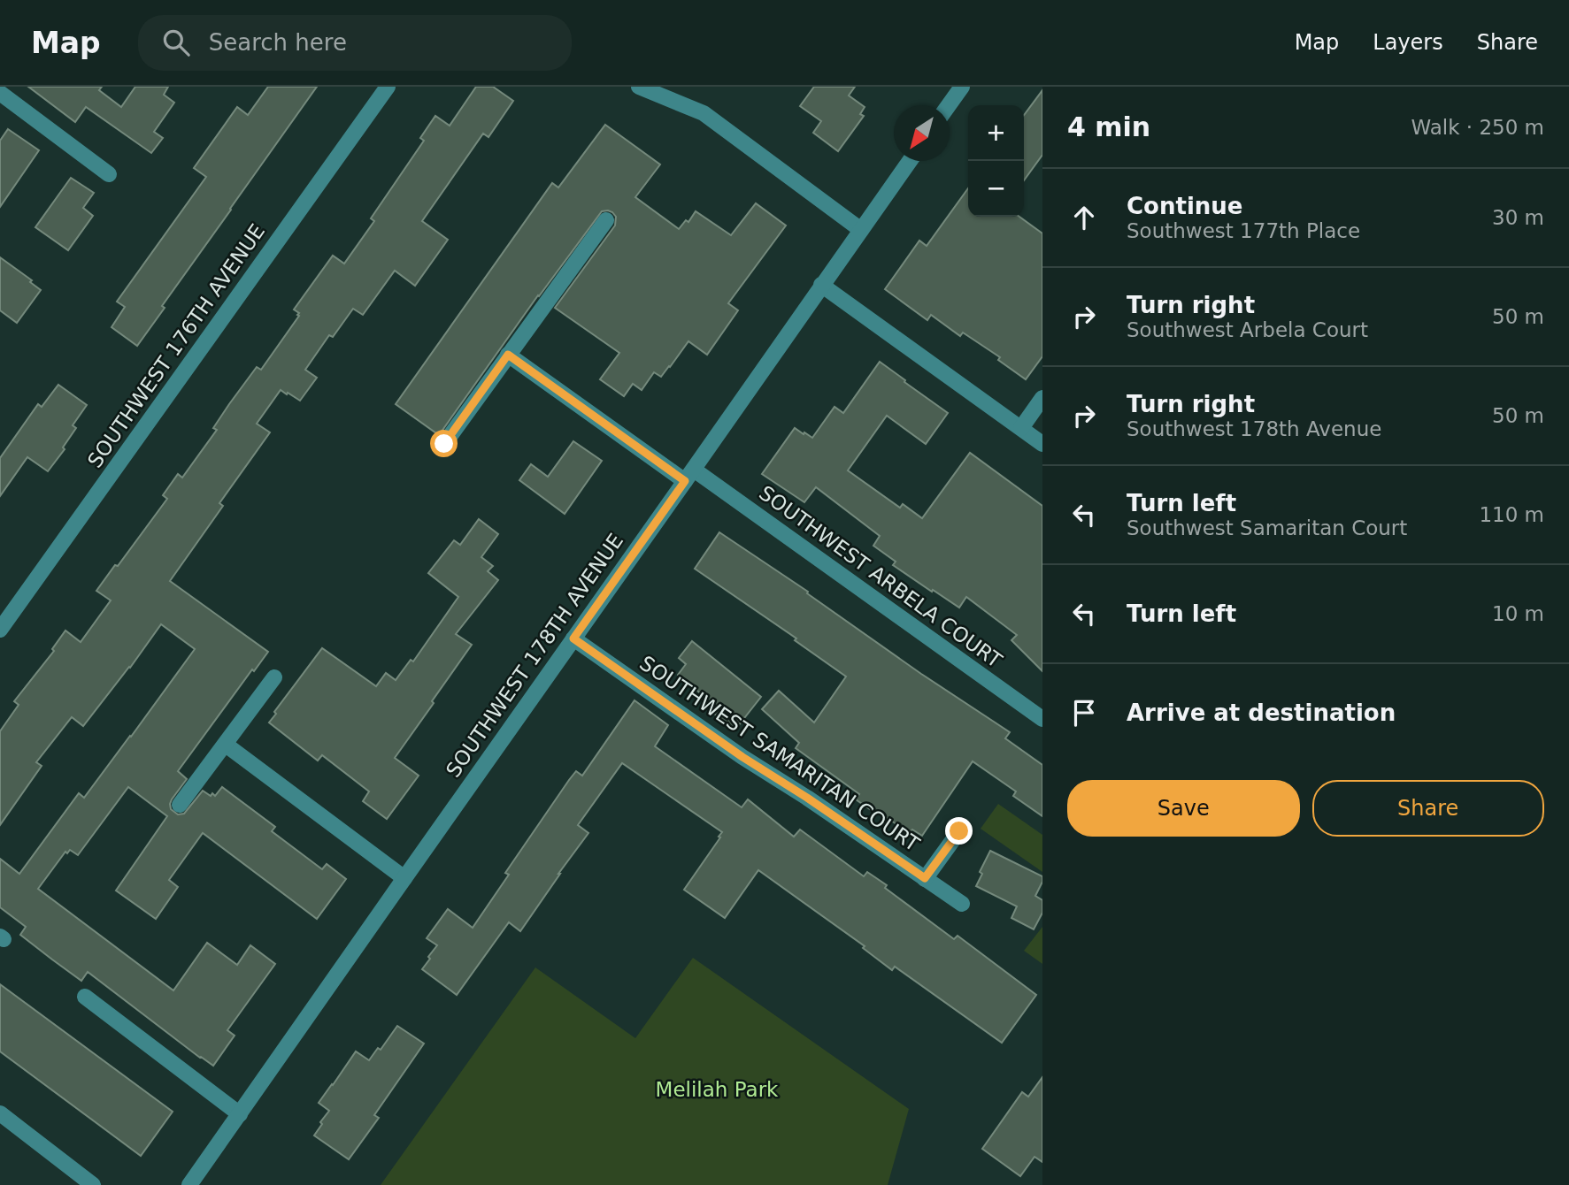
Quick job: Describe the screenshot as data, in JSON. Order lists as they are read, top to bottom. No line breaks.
{"streets":{"street":["SOUTHWEST 176TH AVENUE","SOUTHWEST ARBELA COURT","SOUTHWEST 178TH AVENUE","SOUTHWEST SAMARITAN COURT"]},"crossings":[["SOUTHWEST ARBELA COURT","SOUTHWEST 178TH AVENUE"],["SOUTHWEST 178TH AVENUE","SOUTHWEST SAMARITAN COURT"]],"parks":["Melilah Park"],"north":"bottom left","page":{"header":"Map","search":"Search here","nav":["Map","Layers","Share"],"heading":["4 min","Walk · 250 m"],"map_buttons":["+","−"],"list":[["Continue","Southwest 177th Place","30 m"],["Turn right","Southwest Arbela Court","50 m"],["Turn right","Southwest 178th Avenue","50 m"],["Turn left","Southwest Samaritan Court","110 m"],["Turn left","10 m"],"Arrive at destination"],"buttons":["Save","Share"]}}
